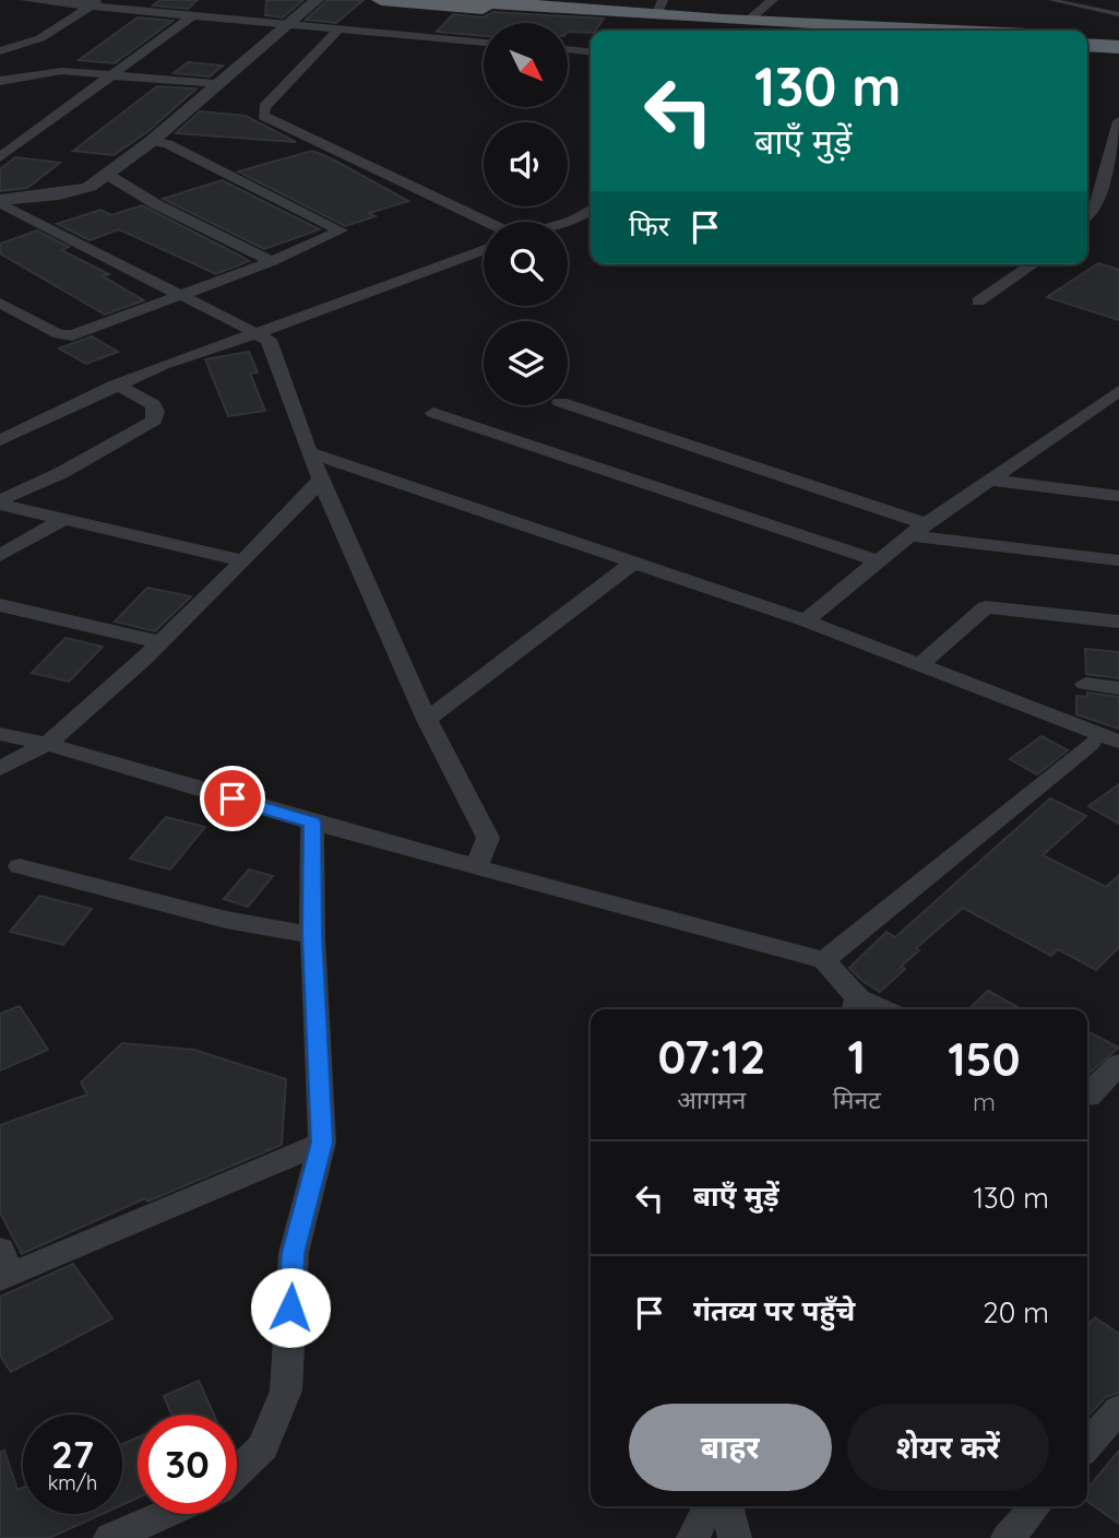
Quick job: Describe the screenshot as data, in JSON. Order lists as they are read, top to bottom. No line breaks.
{"north":"bottom right","page":{"turn":["130 m","बाएँ मुड़ें"],"then":"फिर","eta":["07:12","आगमन","1","मिनट","150","m"],"list":[{"name":"बाएँ मुड़ें","value":"130 m"},{"name":"गंतव्य पर पहुँचे","value":"20 m"}],"buttons":["बाहर","शेयर करें"],"speed":"27 km/h","limit":"30"}}
